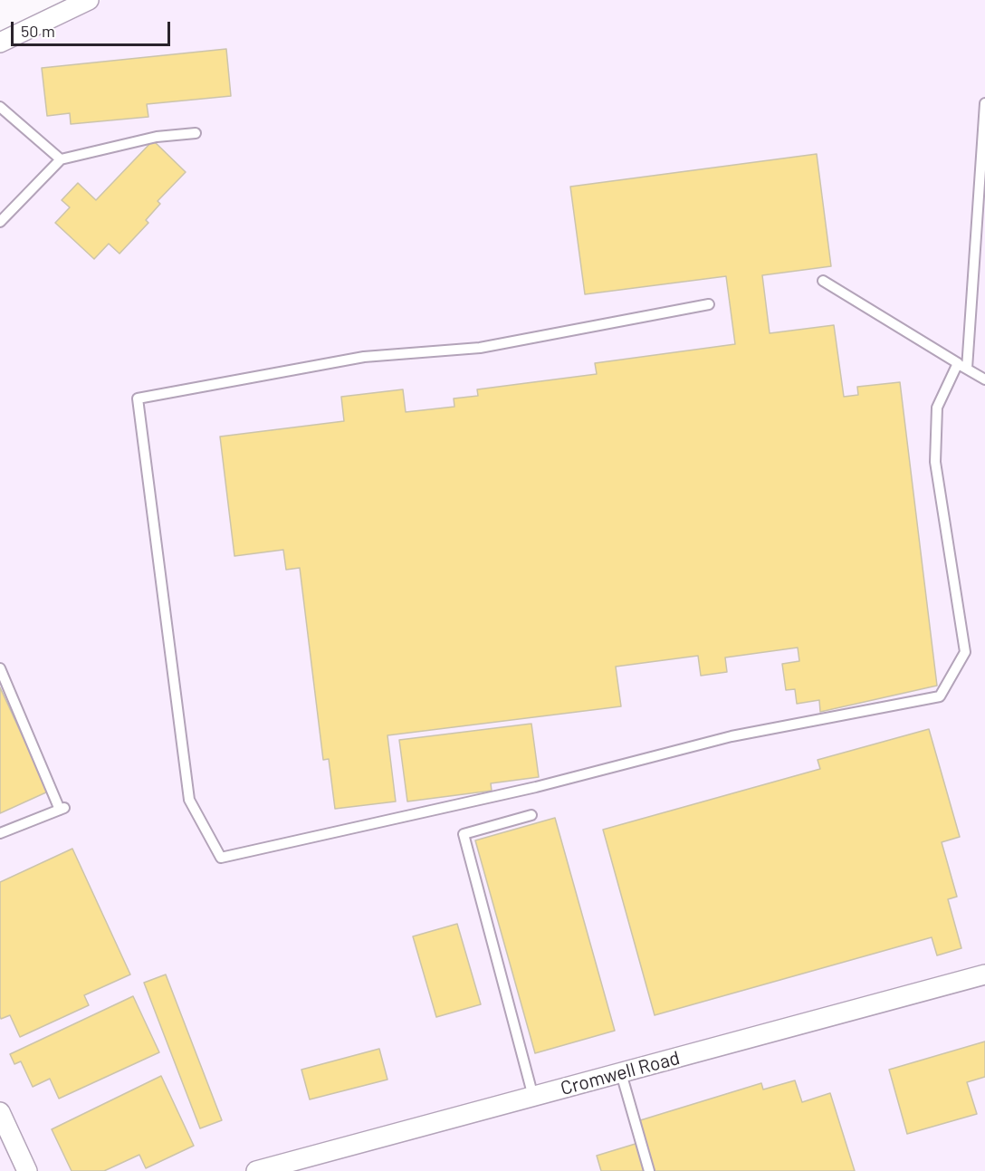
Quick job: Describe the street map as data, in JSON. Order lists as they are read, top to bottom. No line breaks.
{"streets":{"street":["Cromwell Road"]},"scale_bar":"50 m"}
